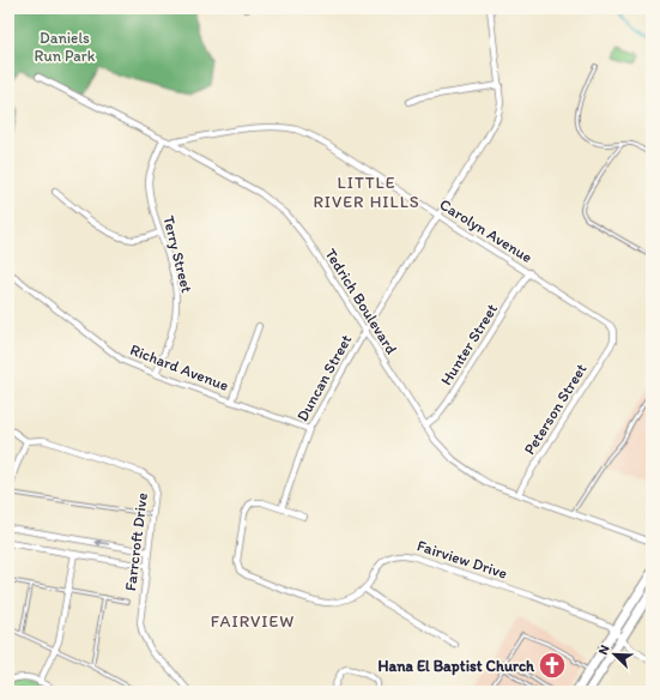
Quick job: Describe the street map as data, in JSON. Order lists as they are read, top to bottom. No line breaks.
{"streets":{"street":["Carolyn Avenue","Terry Street","Tedrich Boulevard","Hunter Street","Richard Avenue","Duncan Street","Peterson Street","Farrcroft Drive","Fairview Drive"]},"crossings":[["Carolyn Avenue","Tedrich Boulevard"],["Carolyn Avenue","Hunter Street"],["Carolyn Avenue","Duncan Street"],["Carolyn Avenue","Peterson Street"],["Terry Street","Tedrich Boulevard"],["Terry Street","Richard Avenue"],["Tedrich Boulevard","Hunter Street"],["Tedrich Boulevard","Duncan Street"],["Tedrich Boulevard","Peterson Street"],["Richard Avenue","Duncan Street"],["Duncan Street","Fairview Drive"]],"districts":["LITTLE RIVER HILLS","FAIRVIEW"],"parks":["Daniels Run Park"],"places":{"church":["Hana El Baptist Church"]},"north":"top left"}
